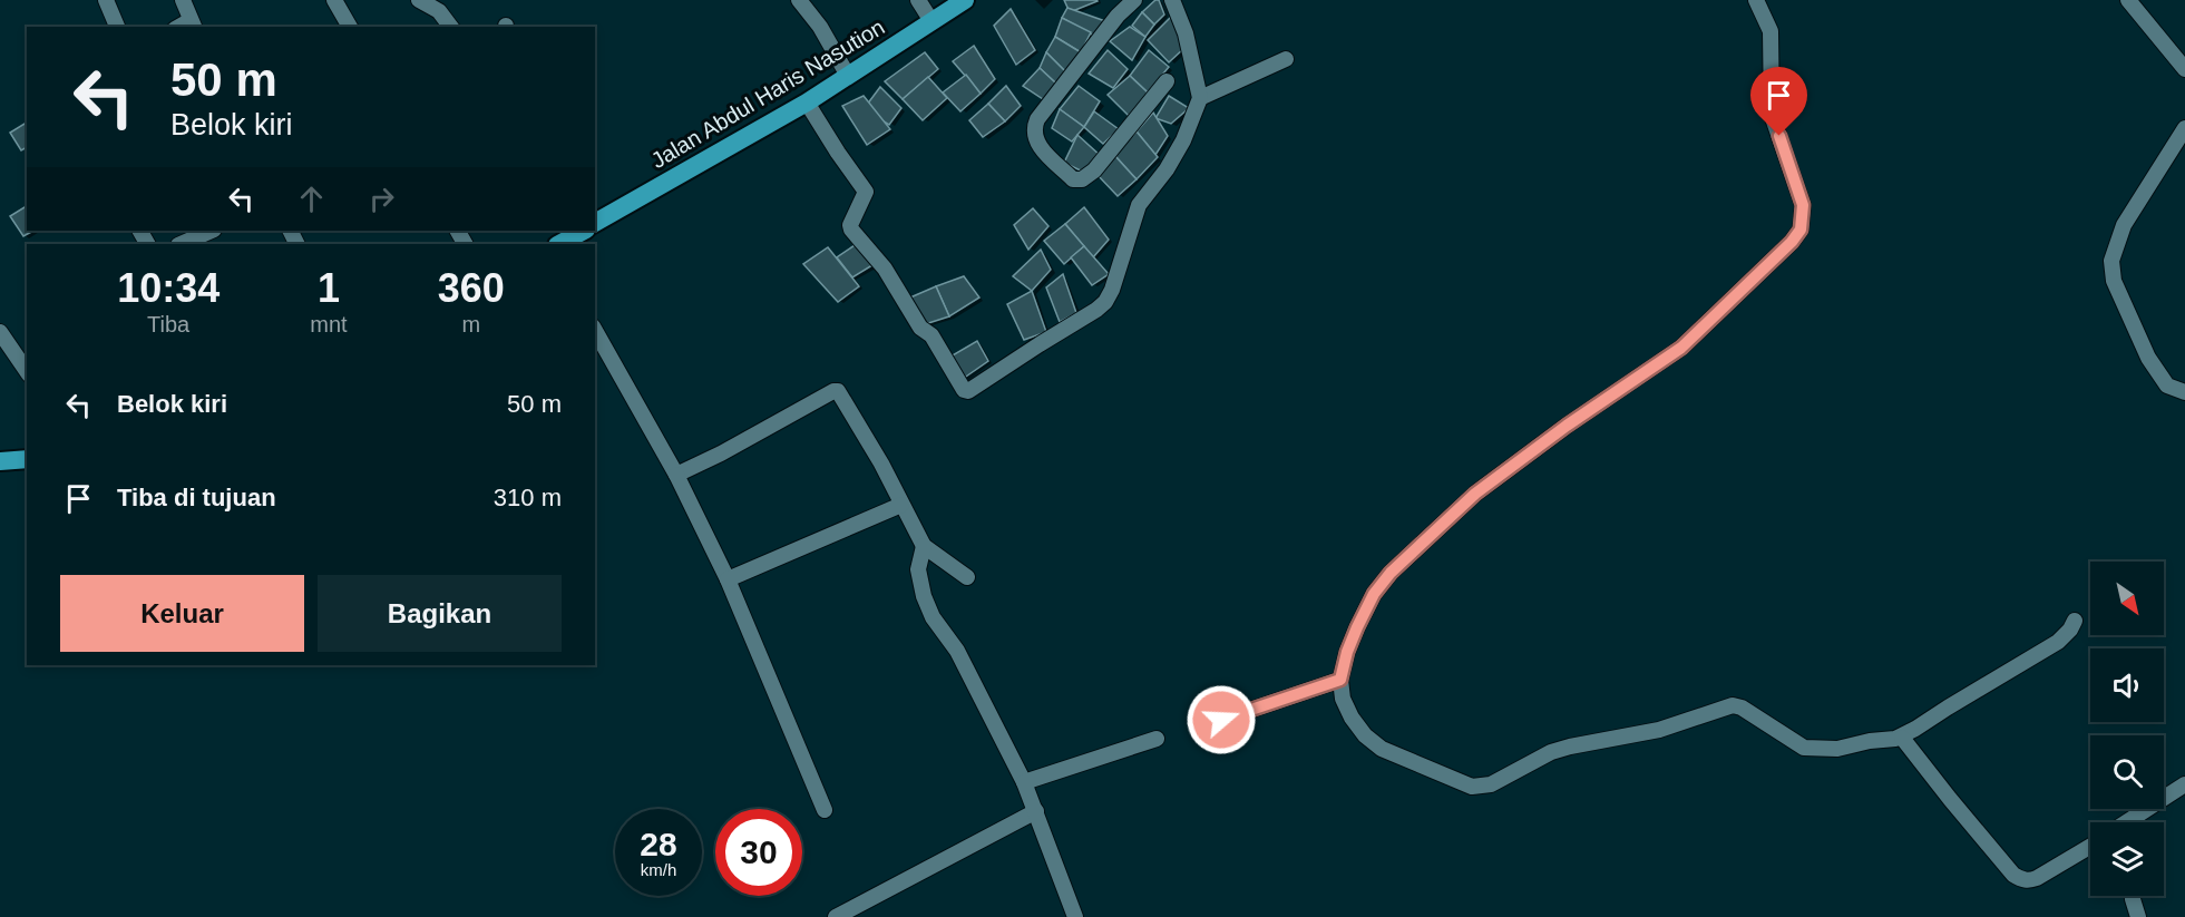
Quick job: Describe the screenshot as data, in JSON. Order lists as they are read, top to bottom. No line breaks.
{"streets":{"main road":["Jalan Abdul Haris Nasution"]},"north":"bottom right","page":{"turn":["50 m","Belok kiri"],"eta":["10:34","Tiba","1","mnt","360","m"],"list":[{"name":"Belok kiri","value":"50 m"},{"name":"Tiba di tujuan","value":"310 m"}],"buttons":["Keluar","Bagikan"],"speed":"28 km/h","limit":"30"}}
